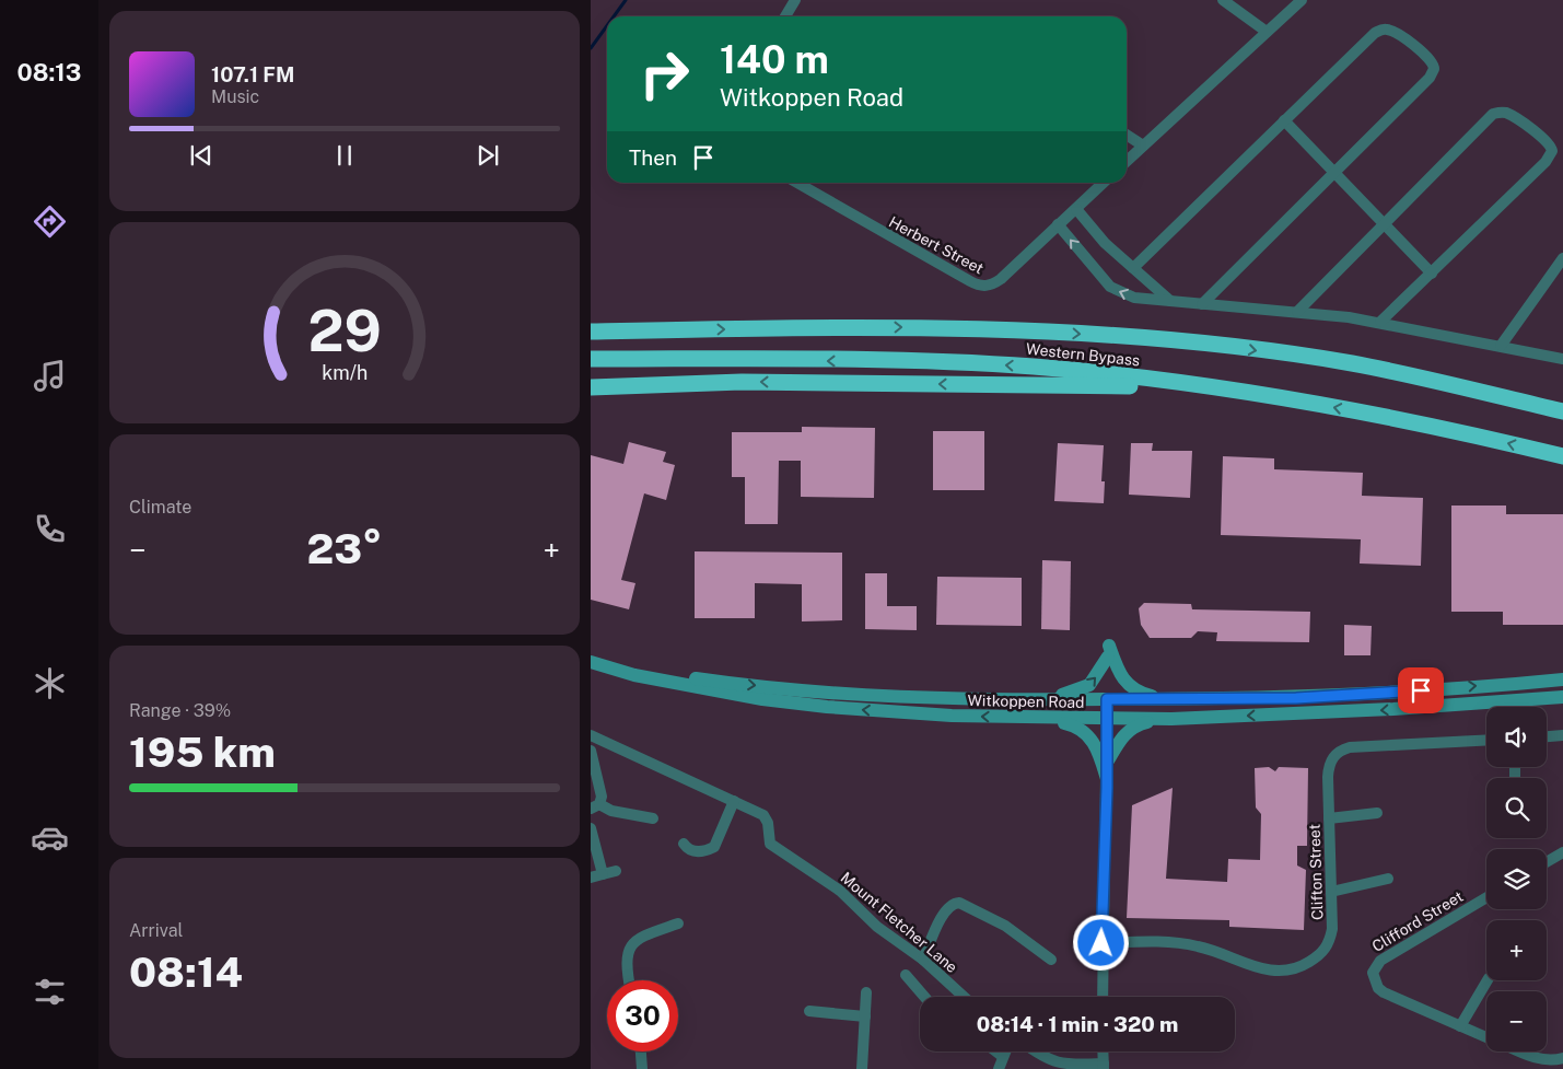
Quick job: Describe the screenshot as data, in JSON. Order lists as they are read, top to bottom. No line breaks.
{"streets":{"highway":["Western Bypass"],"main road":["Witkoppen Road"],"street":["Herbert Street","Clifton Street","Clifford Street","Mount Fletcher Lane"]},"page":{"tabs":"08:13","turn":["140 m","Witkoppen Road"],"song":["107.1 FM","Music"],"then":"Then","tile":["Climate",["Range · 39%","195 km"],["Arrival","08:14"]],"heat":["−","23°","+"],"map_buttons":["+","−"],"limit":"30","trip":"08:14 · 1 min · 320 m","gauge":["29","km/h"]}}
